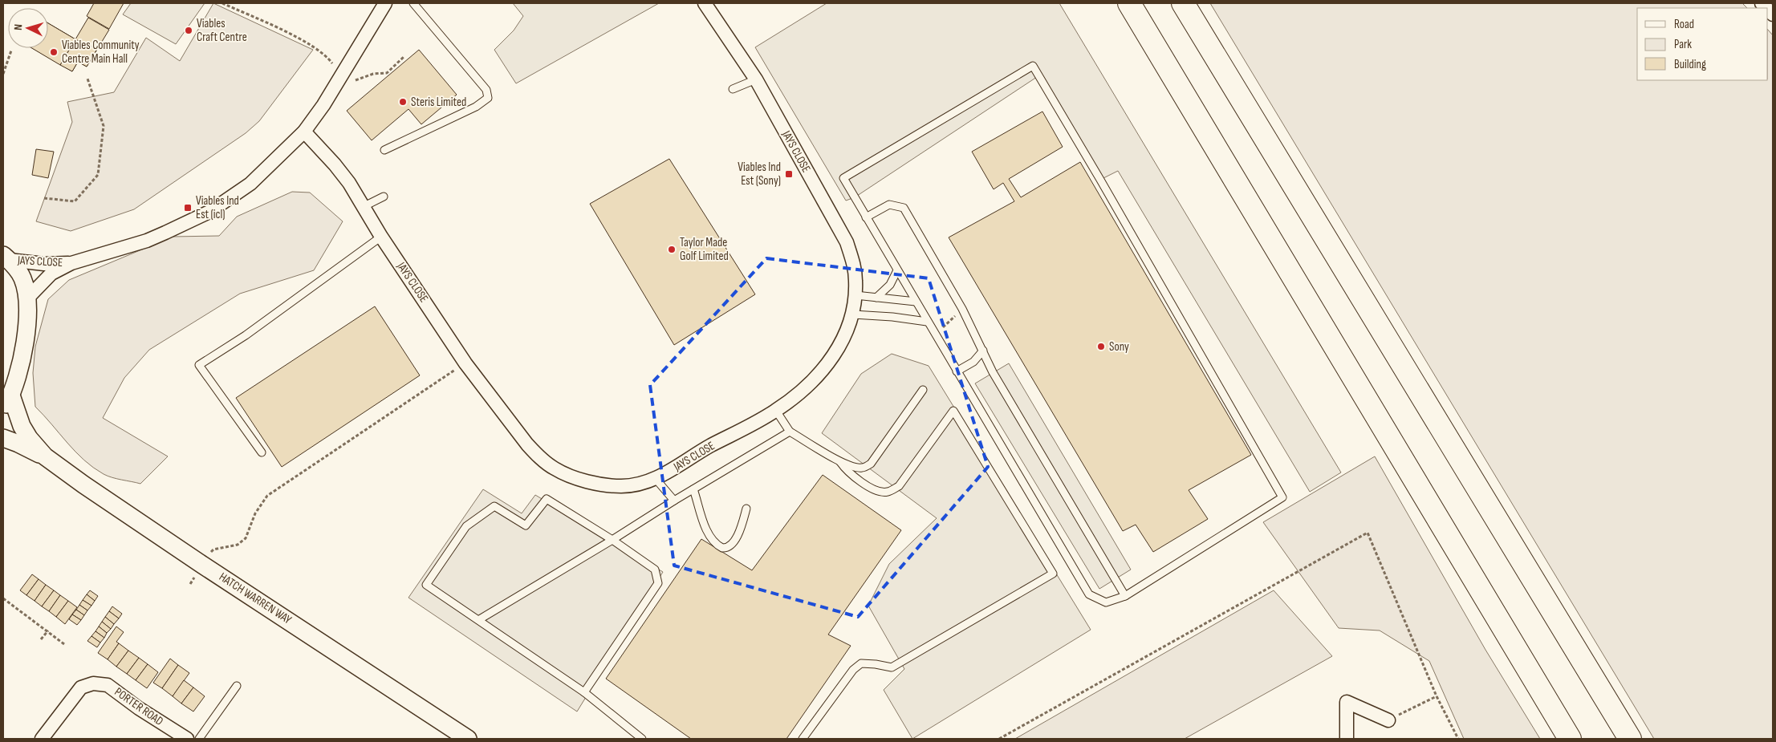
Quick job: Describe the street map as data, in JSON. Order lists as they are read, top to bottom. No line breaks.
{"streets":{"street":["JAYS CLOSE","HATCH WARREN WAY","PORTER ROAD"]},"places":{"other":["Viables Craft Centre","Viables Community Centre Main Hall","Steris Limited","Taylor Made Golf Limited","Sony"],"transit":["Viables Ind Est (Sony)","Viables Ind Est (icl)"]},"legend":["Road","Park","Building"],"north":"left"}
